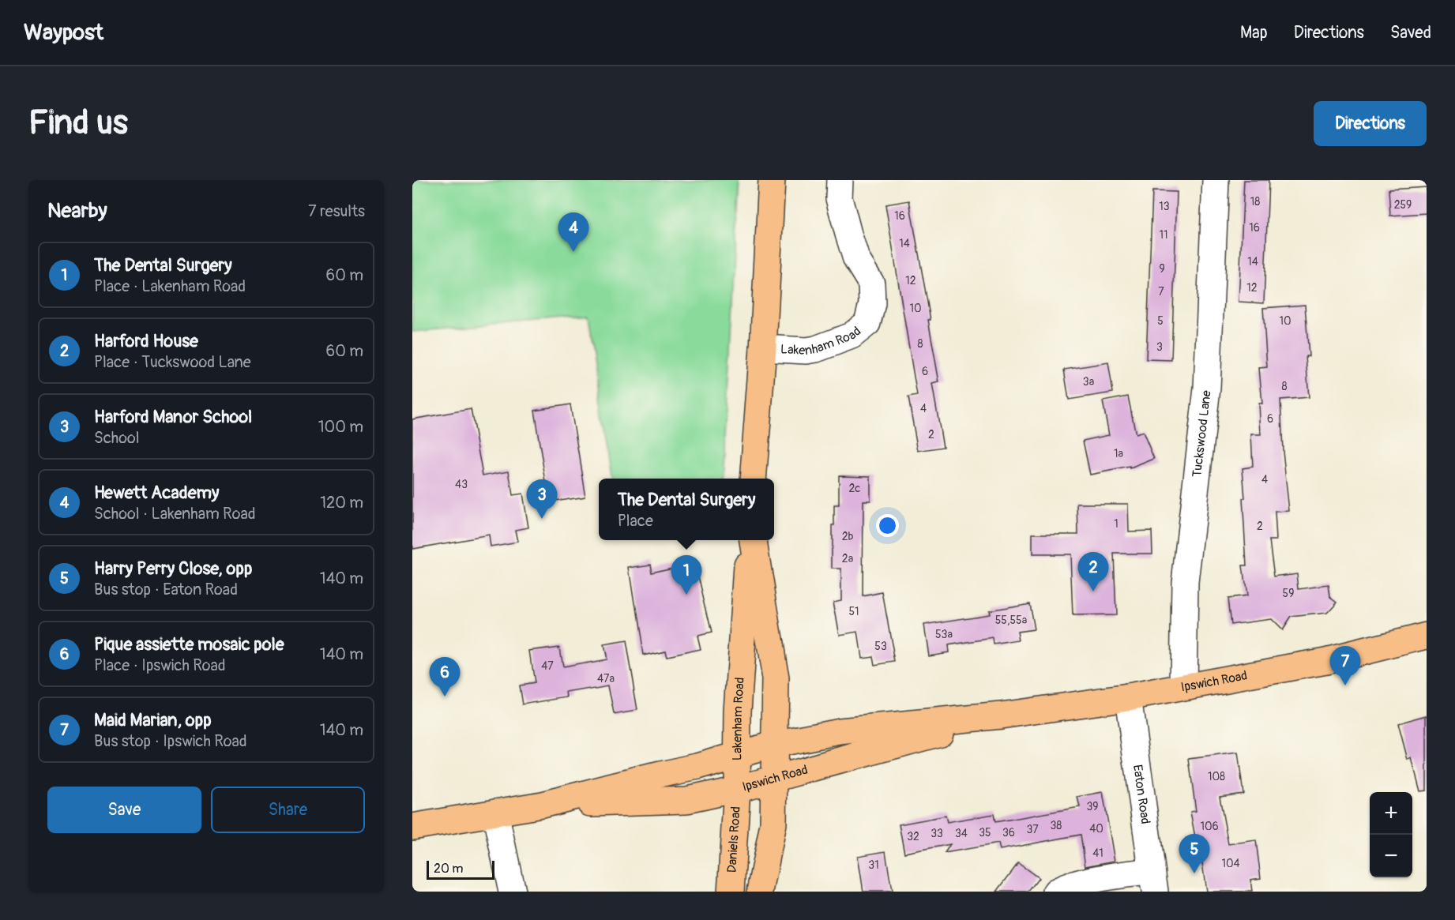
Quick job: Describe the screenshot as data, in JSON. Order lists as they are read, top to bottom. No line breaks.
{"streets":{"main road":["Lakenham Road","Ipswich Road","Daniels Road"],"street":["Tuckswood Lane","Eaton Road"]},"crossings":[["Lakenham Road","Ipswich Road"],["Lakenham Road","Daniels Road"],["Tuckswood Lane","Ipswich Road"],["Ipswich Road","Eaton Road"],["Ipswich Road","Daniels Road"]],"house_numbers":["18","259","13","16","16","11","14","14","9","12","12","7","10","5","10","8","3","6","3a","8","4","6","2","1a","4","43","2c","1","2","2b","2a","59","51","55,55a","53a","53","47","47a","108","39","38","106","40","37","35","36","33","34","32","41","104","31"],"scale_bar":"20 m","page":{"header":"Waypost","nav":["Map","Directions","Saved"],"buttons":["Directions",["Save","Share"]],"title":"Find us","heading":["Nearby","7 results"],"pins":["4","3","2","1","7","6","5"],"list":[{"mark":"1","name":"The Dental Surgery","note":"Place · Lakenham Road","value":"60 m"},{"mark":"2","name":"Harford House","note":"Place · Tuckswood Lane","value":"60 m"},{"mark":"3","name":"Harford Manor School","note":"School","value":"100 m"},{"mark":"4","name":"Hewett Academy","note":"School · Lakenham Road","value":"120 m"},{"mark":"5","name":"Harry Perry Close, opp","note":"Bus stop · Eaton Road","value":"140 m"},{"mark":"6","name":"Pique assiette mosaic pole","note":"Place · Ipswich Road","value":"140 m"},{"mark":"7","name":"Maid Marian, opp","note":"Bus stop · Ipswich Road","value":"140 m"}],"popup":["The Dental Surgery","Place"],"map_buttons":["+","−"],"scale":"20 m"}}
